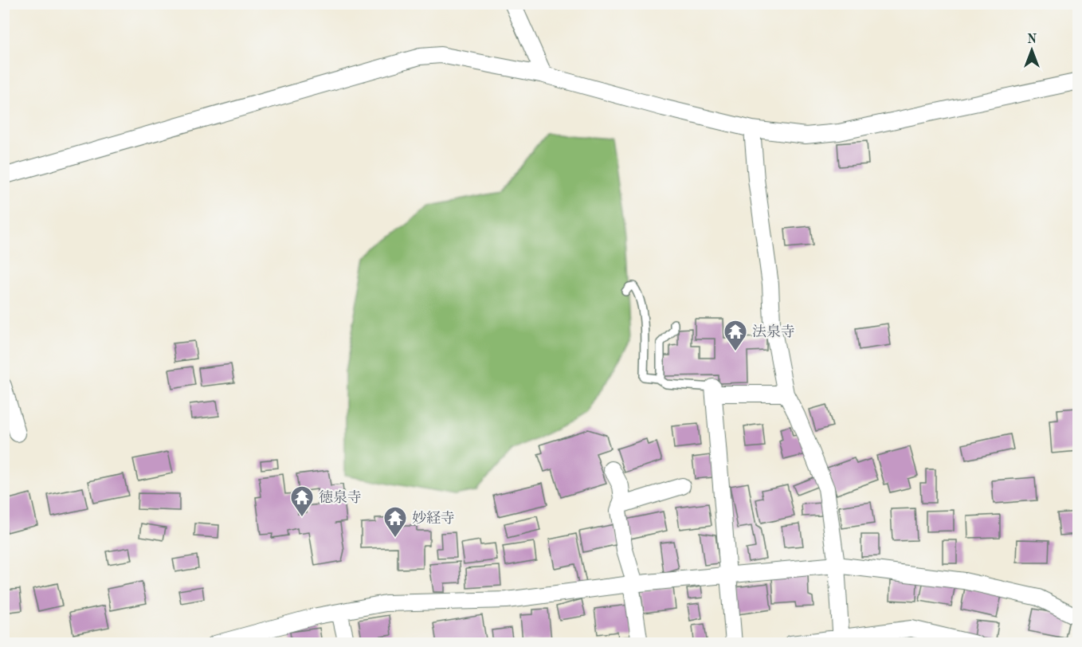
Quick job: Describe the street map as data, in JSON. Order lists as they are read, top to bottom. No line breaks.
{"places":{"temple":["法泉寺","徳泉寺","妙経寺"]},"north":"top"}
